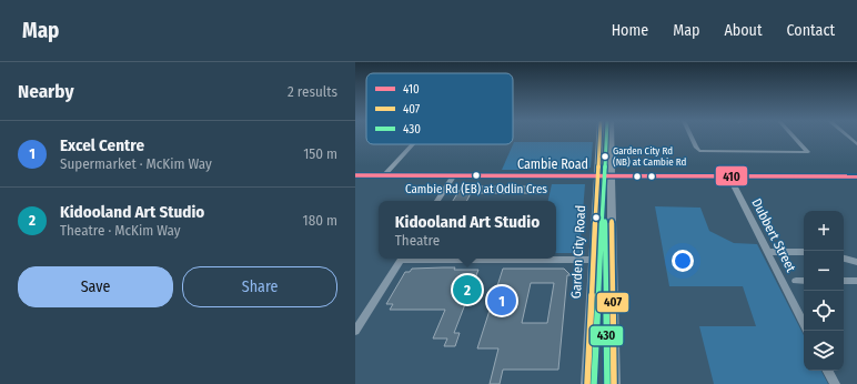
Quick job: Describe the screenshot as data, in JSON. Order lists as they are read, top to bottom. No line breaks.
{"streets":{"main road":["Cambie Road","Garden City Road"],"street":["Dubbert Street"]},"crossings":[["Cambie Road","Dubbert Street"],["Cambie Road","Garden City Road"]],"places":["Garden City Rd (NB) at Cambie Rd","Cambie Rd (EB) at Odlin Cres"],"lines":["transit line 407","transit line 430","transit line 410"],"legend":["410","407","430"],"page":{"header":"Map","nav":["Home","Map","About","Contact"],"heading":["Nearby","2 results"],"list":[{"mark":"1","name":"Excel Centre","note":"Supermarket · McKim Way","value":"150 m"},{"mark":"2","name":"Kidooland Art Studio","note":"Theatre · McKim Way","value":"180 m"}],"popup":["Kidooland Art Studio","Theatre"],"map_buttons":["+","−"],"buttons":["Save","Share"],"pins":["2","1"]}}
